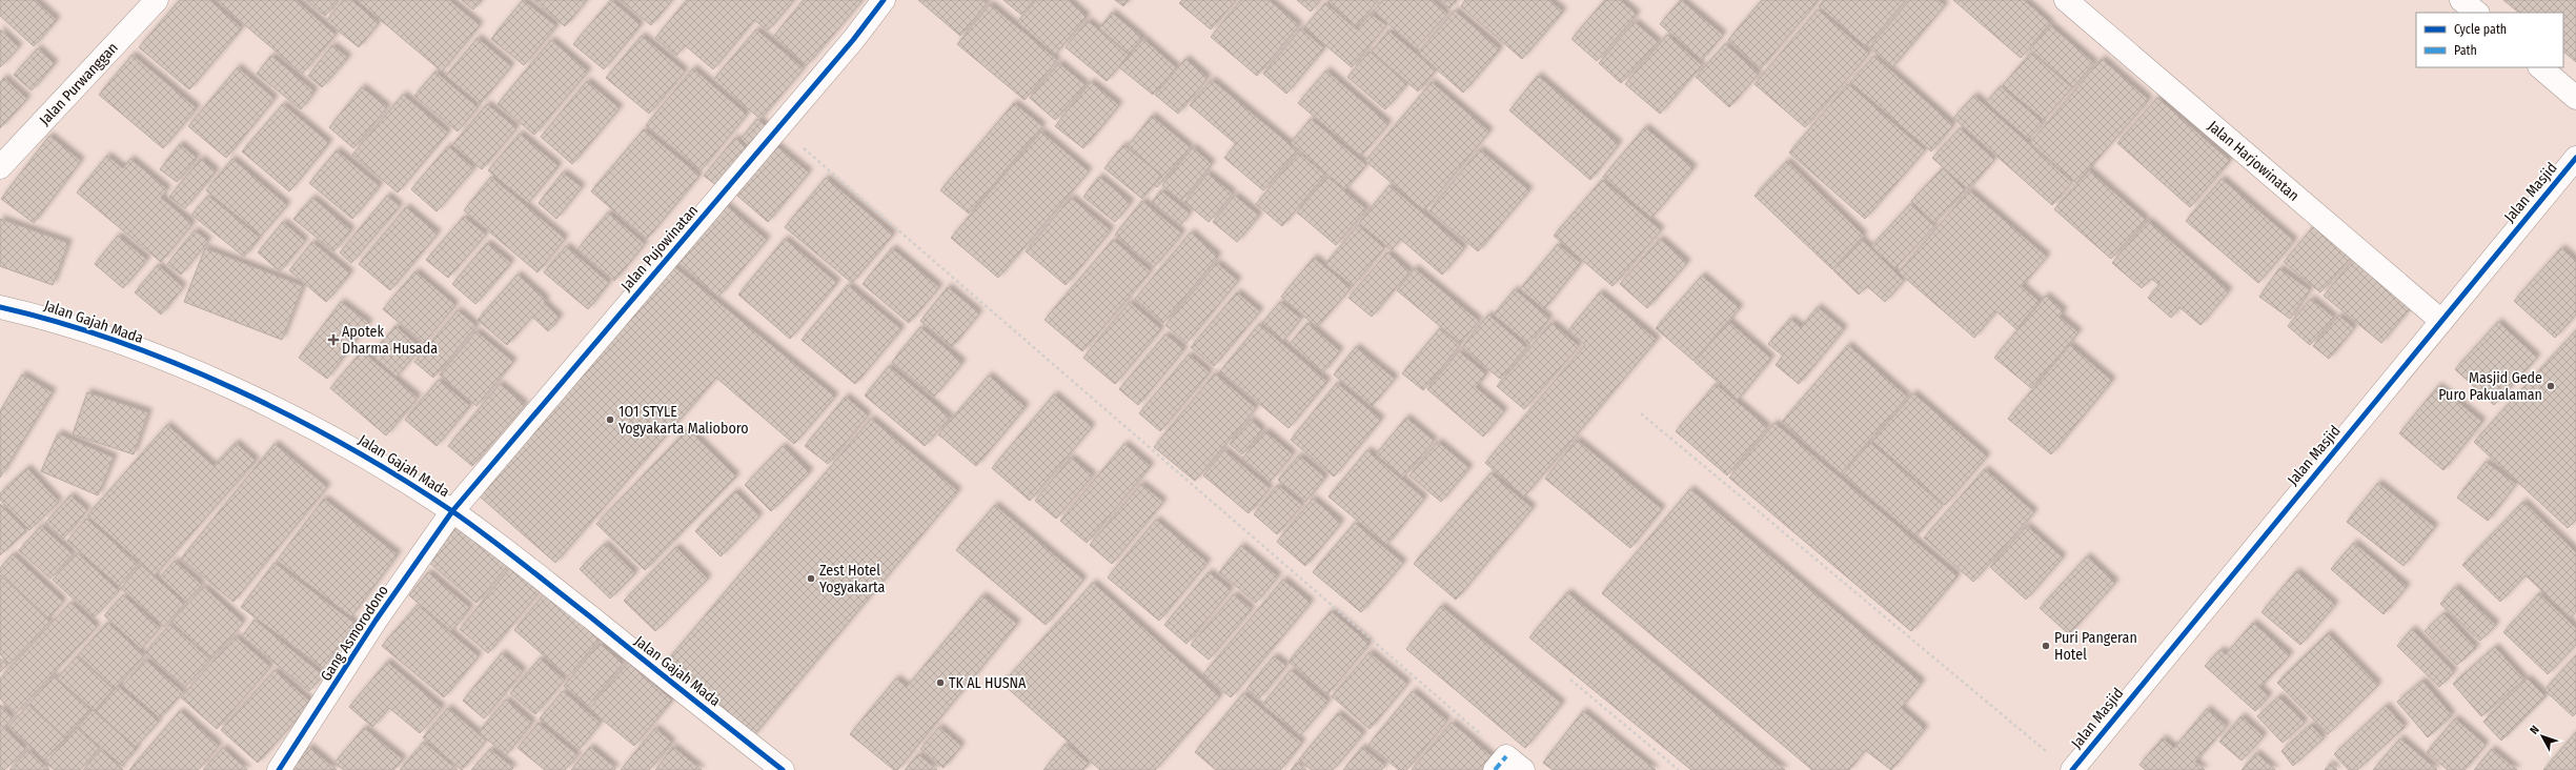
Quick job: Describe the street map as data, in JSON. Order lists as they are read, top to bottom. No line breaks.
{"streets":{"street":["Jalan Purwanggan","Jalan Harjowinatan","Jalan Masjid","Jalan Pujowinatan","Jalan Gajah Mada","Gang Asmorodono"]},"crossings":[["Jalan Harjowinatan","Jalan Masjid"],["Jalan Pujowinatan","Jalan Gajah Mada"],["Jalan Pujowinatan","Gang Asmorodono"],["Jalan Gajah Mada","Gang Asmorodono"]],"places":{"health":["Apotek Dharma Husada"],"other":["Masjid Gede Puro Pakualaman","1O1 STYLE Yogyakarta Malioboro","Zest Hotel Yogyakarta","Puri Pangeran Hotel","TK AL HUSNA"]},"legend":["Cycle path","Path"],"north":"top left"}
